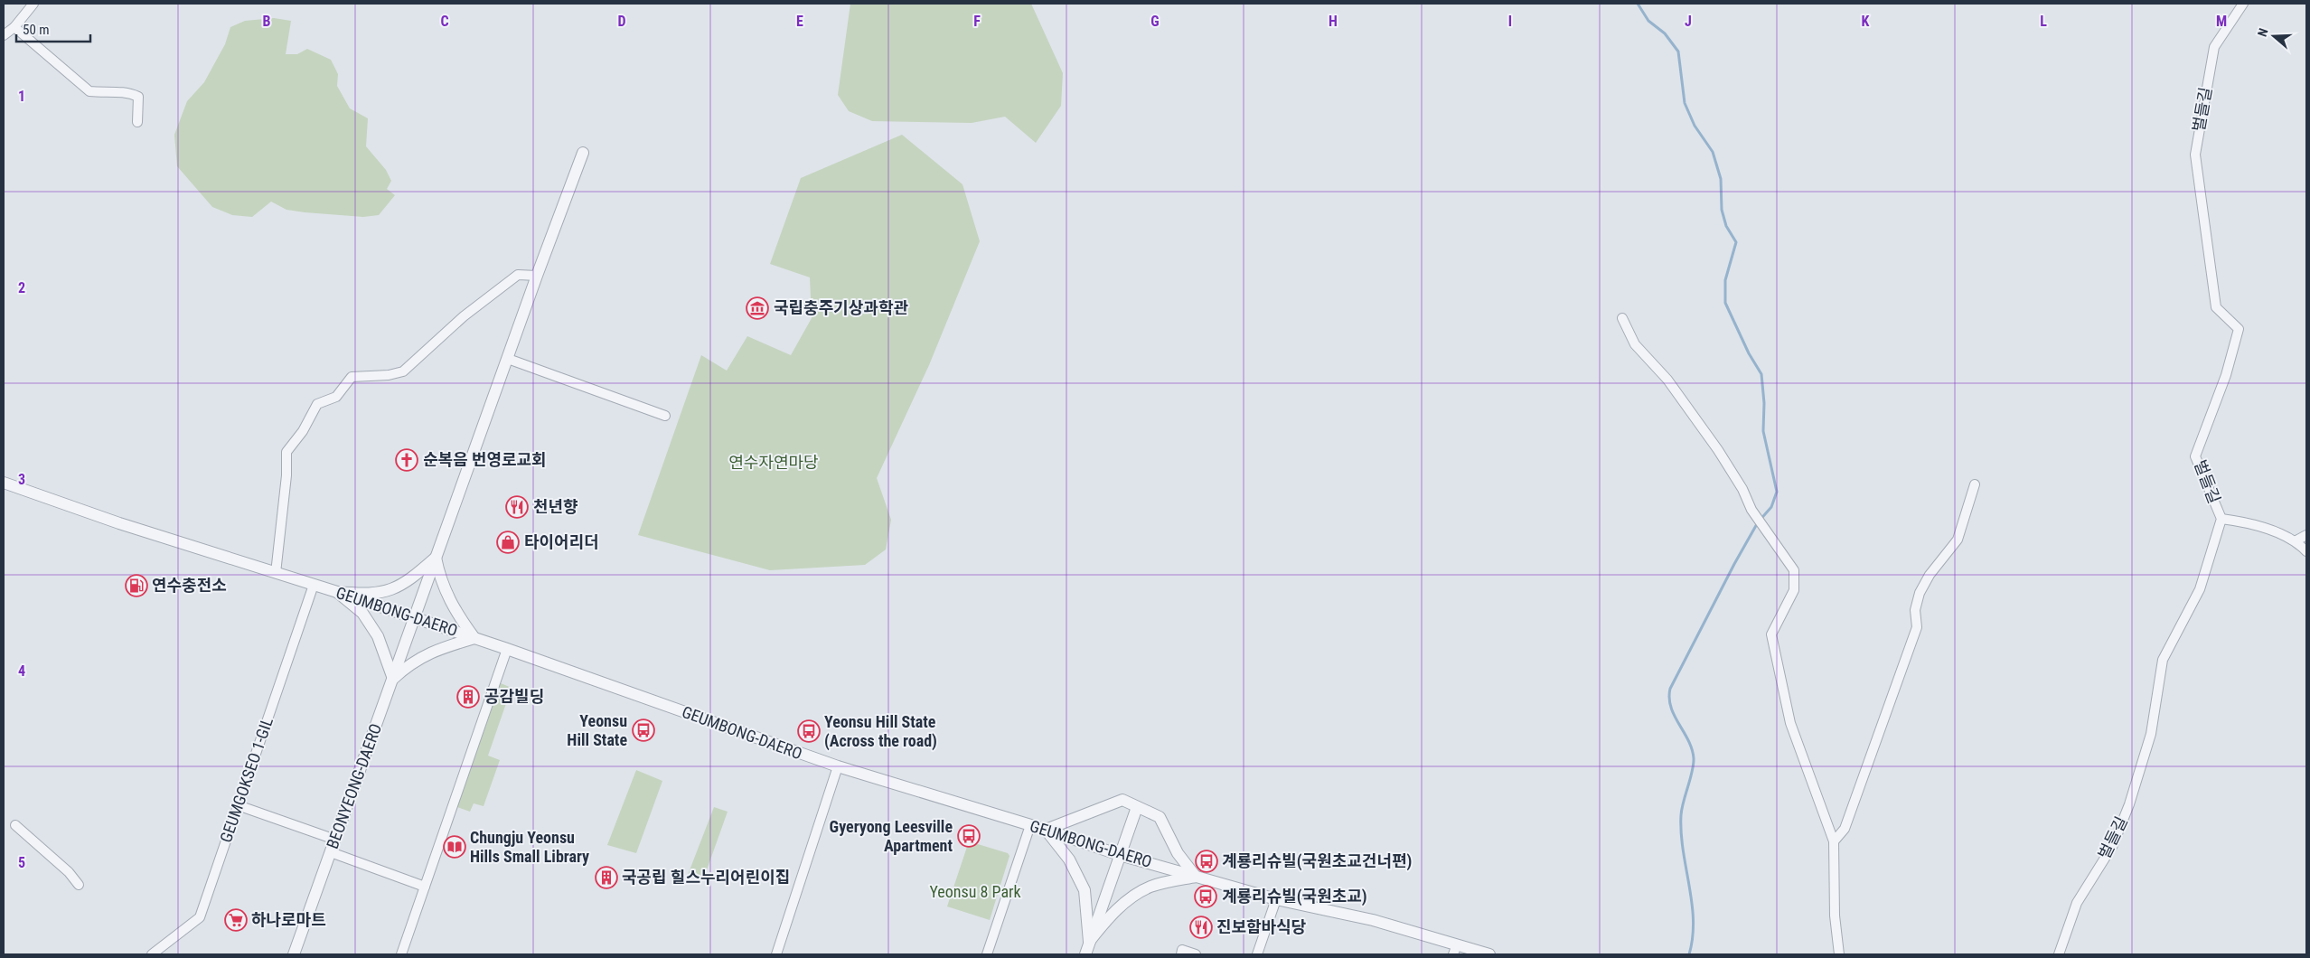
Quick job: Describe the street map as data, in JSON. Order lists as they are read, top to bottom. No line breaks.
{"streets":{"street":["벌들길","GEUMBONG-DAERO","GEUMGOKSEO 1-GIL","BEONYEONG-DAERO"]},"crossings":[["GEUMBONG-DAERO","GEUMGOKSEO 1-GIL"],["GEUMBONG-DAERO","BEONYEONG-DAERO"]],"parks":["연수자연마당","Yeonsu 8 Park"],"places":{"museum":["국립충주기상과학관"],"church":["순복음 번영로교회"],"restaurant":["천년향","진보함바식당"],"shop":["타이어리더"],"fuel station":["연수충전소"],"building":["공감빌딩","국공립 힐스누리어린이집"],"bus stop":["Yeonsu Hill State","Yeonsu Hill State (Across the road)","Gyeryong Leesville Apartment","계룡리슈빌(국원초교건너편)","계룡리슈빌(국원초교)"],"library":["Chungju Yeonsu Hills Small Library"],"supermarket":["하나로마트"]},"scale_bar":"50 m","north":"left","grid":{"columns":["B","C","D","E","F","G","H","I","J","K","L","M"],"rows":["1","2","3","4","5"]}}
